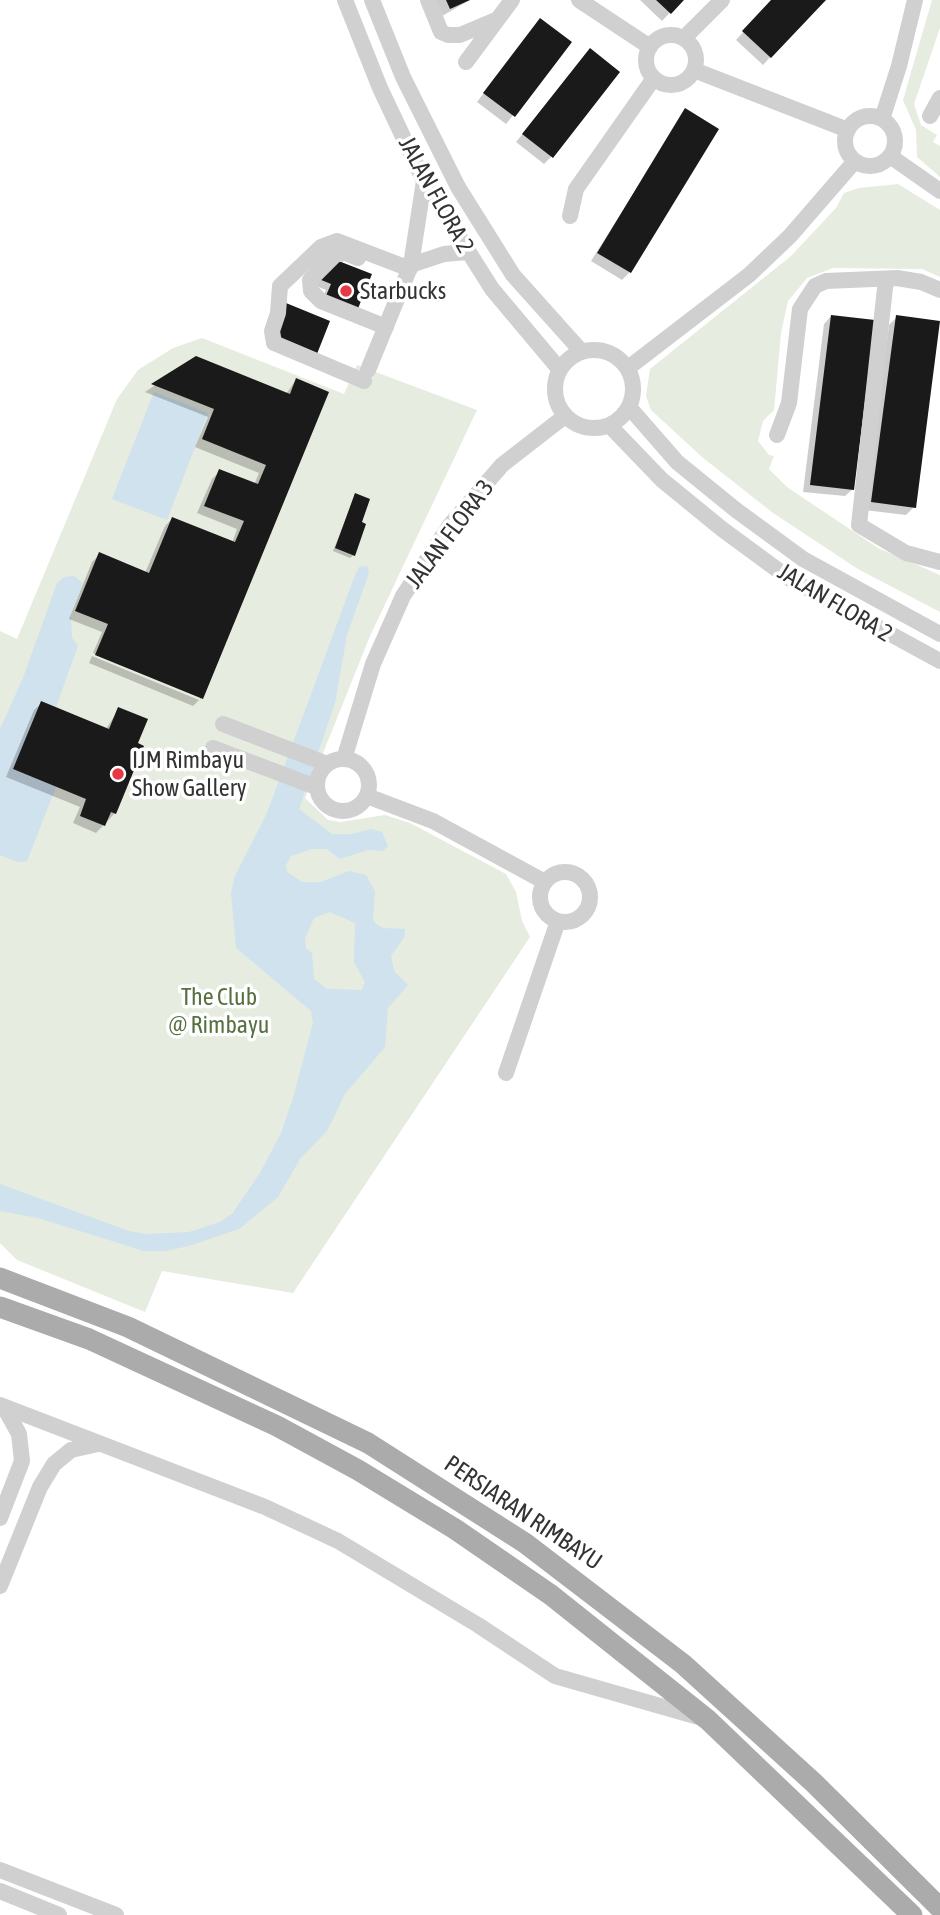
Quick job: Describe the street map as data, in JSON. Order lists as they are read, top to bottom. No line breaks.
{"streets":{"main road":["PERSIARAN RIMBAYU"],"street":["JALAN FLORA 2","JALAN FLORA 3"]},"crossings":[["JALAN FLORA 2","JALAN FLORA 3"]],"parks":["The Club @ Rimbayu"],"places":["Starbucks","IJM Rimbayu Show Gallery"]}
